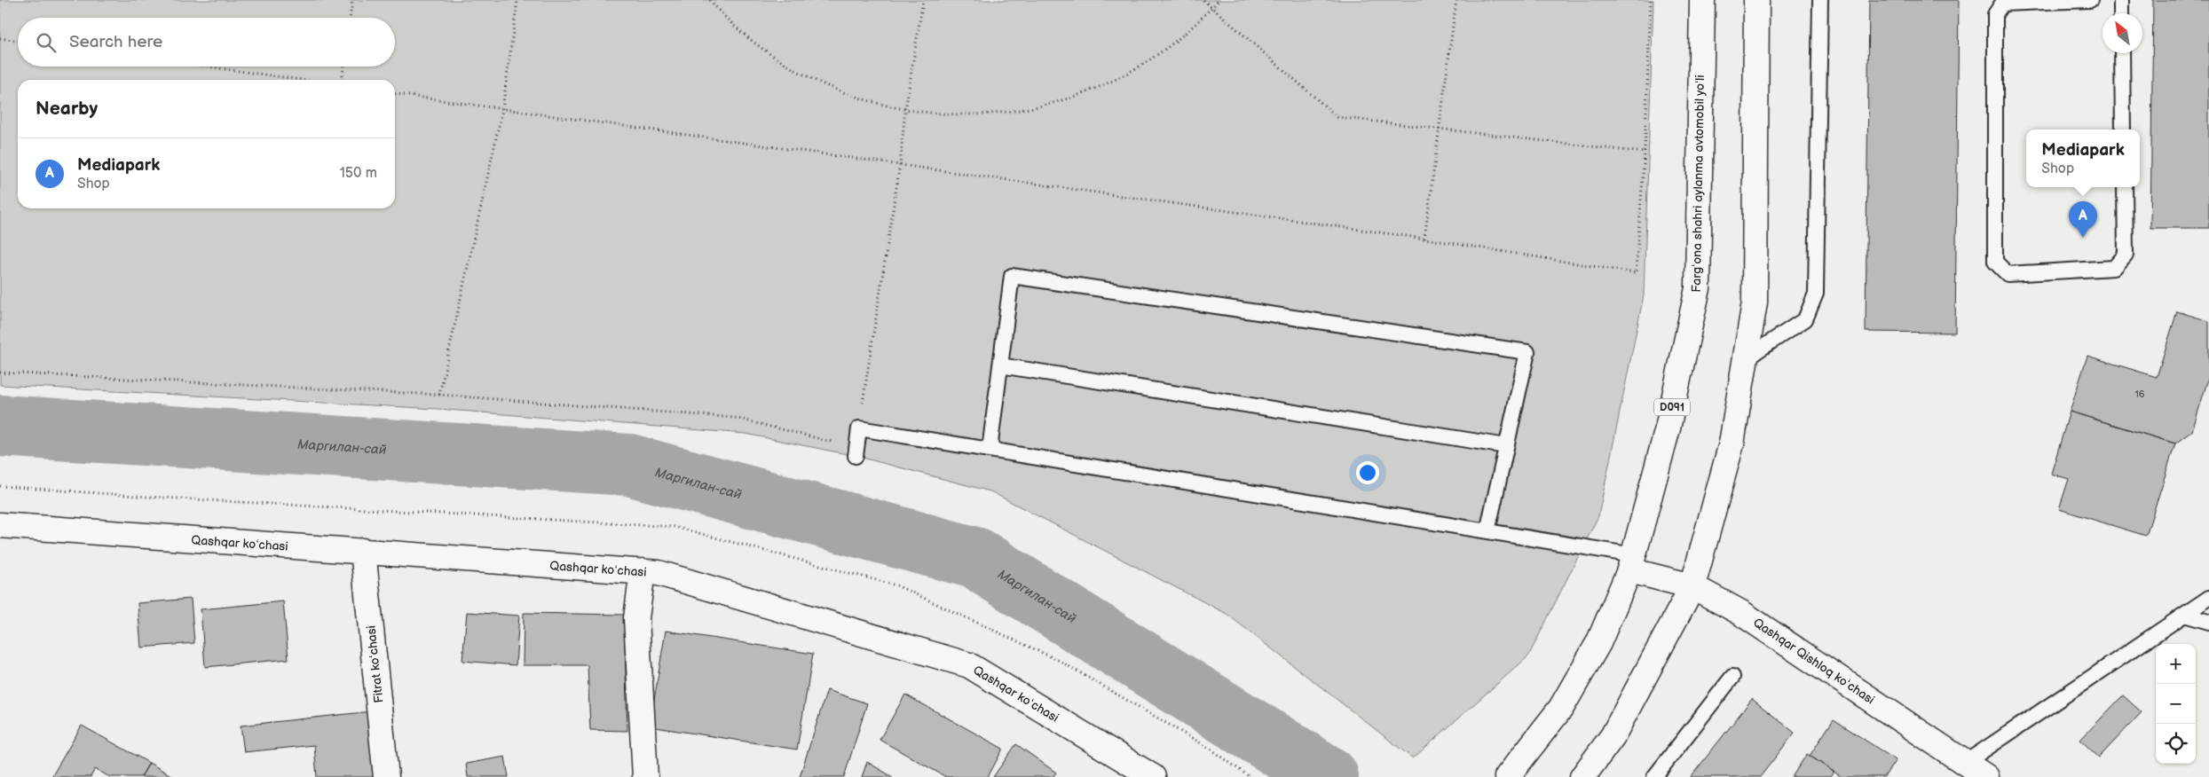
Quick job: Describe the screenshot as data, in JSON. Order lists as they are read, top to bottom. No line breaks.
{"streets":{"main road":["Fargʻona shahri aylanma avtomobil yoʻli","D091","Qashqar koʻchasi","Qashqar Qishloq koʻchasi","Fitrat koʻchasi"]},"crossings":[["Fargʻona shahri aylanma avtomobil yoʻli","Qashqar Qishloq koʻchasi"],["Qashqar koʻchasi","Fitrat koʻchasi"]],"water":["Маргилан-сай"],"house_numbers":["16"],"north":"top left","page":{"search":"Search here","heading":"Nearby","popup":["Mediapark","Shop"],"list":[{"mark":"A","name":"Mediapark","note":"Shop","value":"150 m"}],"pins":"A","map_buttons":["+","−"]}}
